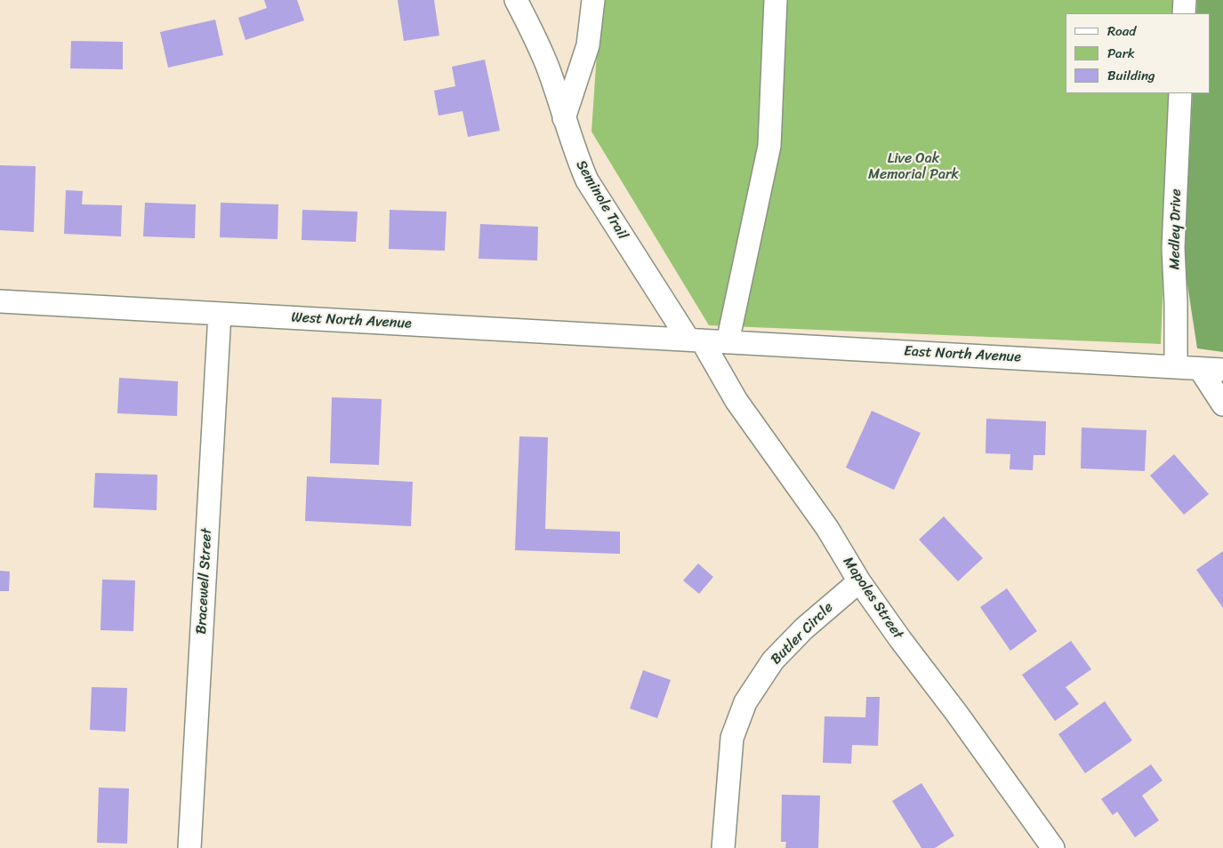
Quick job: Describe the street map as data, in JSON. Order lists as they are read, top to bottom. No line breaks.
{"streets":{"street":["Seminole Trail","Medley Drive","West North Avenue","East North Avenue","Bracewell Street","Mapoles Street","Butler Circle"]},"crossings":[["Seminole Trail","West North Avenue"],["Seminole Trail","East North Avenue"],["Seminole Trail","Mapoles Street"],["Medley Drive","East North Avenue"],["West North Avenue","East North Avenue"],["West North Avenue","Bracewell Street"],["West North Avenue","Mapoles Street"],["East North Avenue","Mapoles Street"],["Mapoles Street","Butler Circle"]],"parks":["Live Oak Memorial Park"],"legend":["Road","Park","Building"]}
